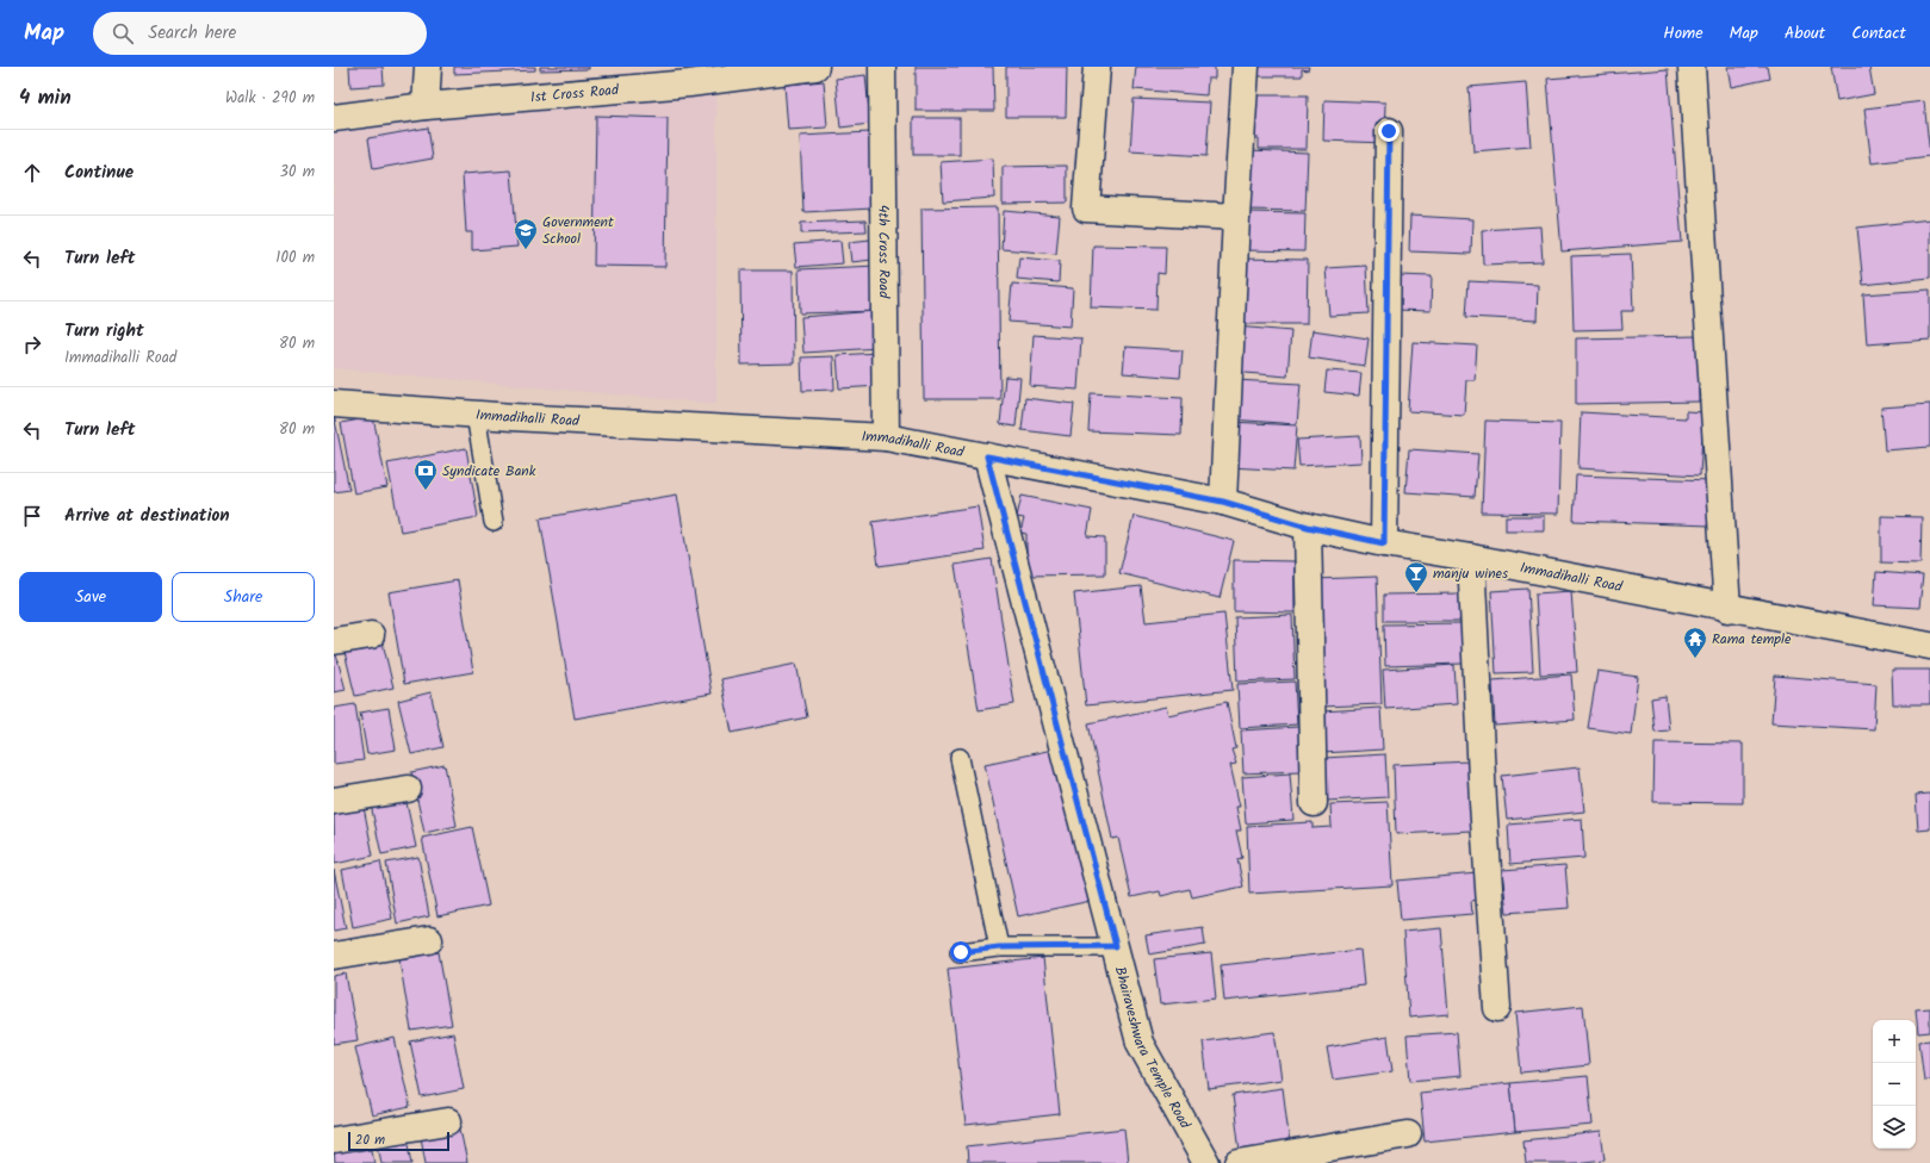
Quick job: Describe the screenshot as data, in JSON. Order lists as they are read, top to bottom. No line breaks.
{"streets":{"street":["1st Cross Road","4th Cross Road","Immadihalli Road","Bhairaveshwara Temple Road"]},"crossings":[["4th Cross Road","Immadihalli Road"],["Immadihalli Road","Bhairaveshwara Temple Road"]],"places":{"school or university":["Government School"],"bank":["Syndicate Bank"],"bar":["manju wines"],"temple":["Rama temple"]},"scale_bar":"20 m","page":{"header":"Map","search":"Search here","nav":["Home","Map","About","Contact"],"heading":["4 min","Walk · 290 m"],"list":[["Continue","30 m"],["Turn left","100 m"],["Turn right","Immadihalli Road","80 m"],["Turn left","80 m"],"Arrive at destination"],"buttons":["Save","Share"],"map_buttons":["+","−"],"scale":"20 m"}}
